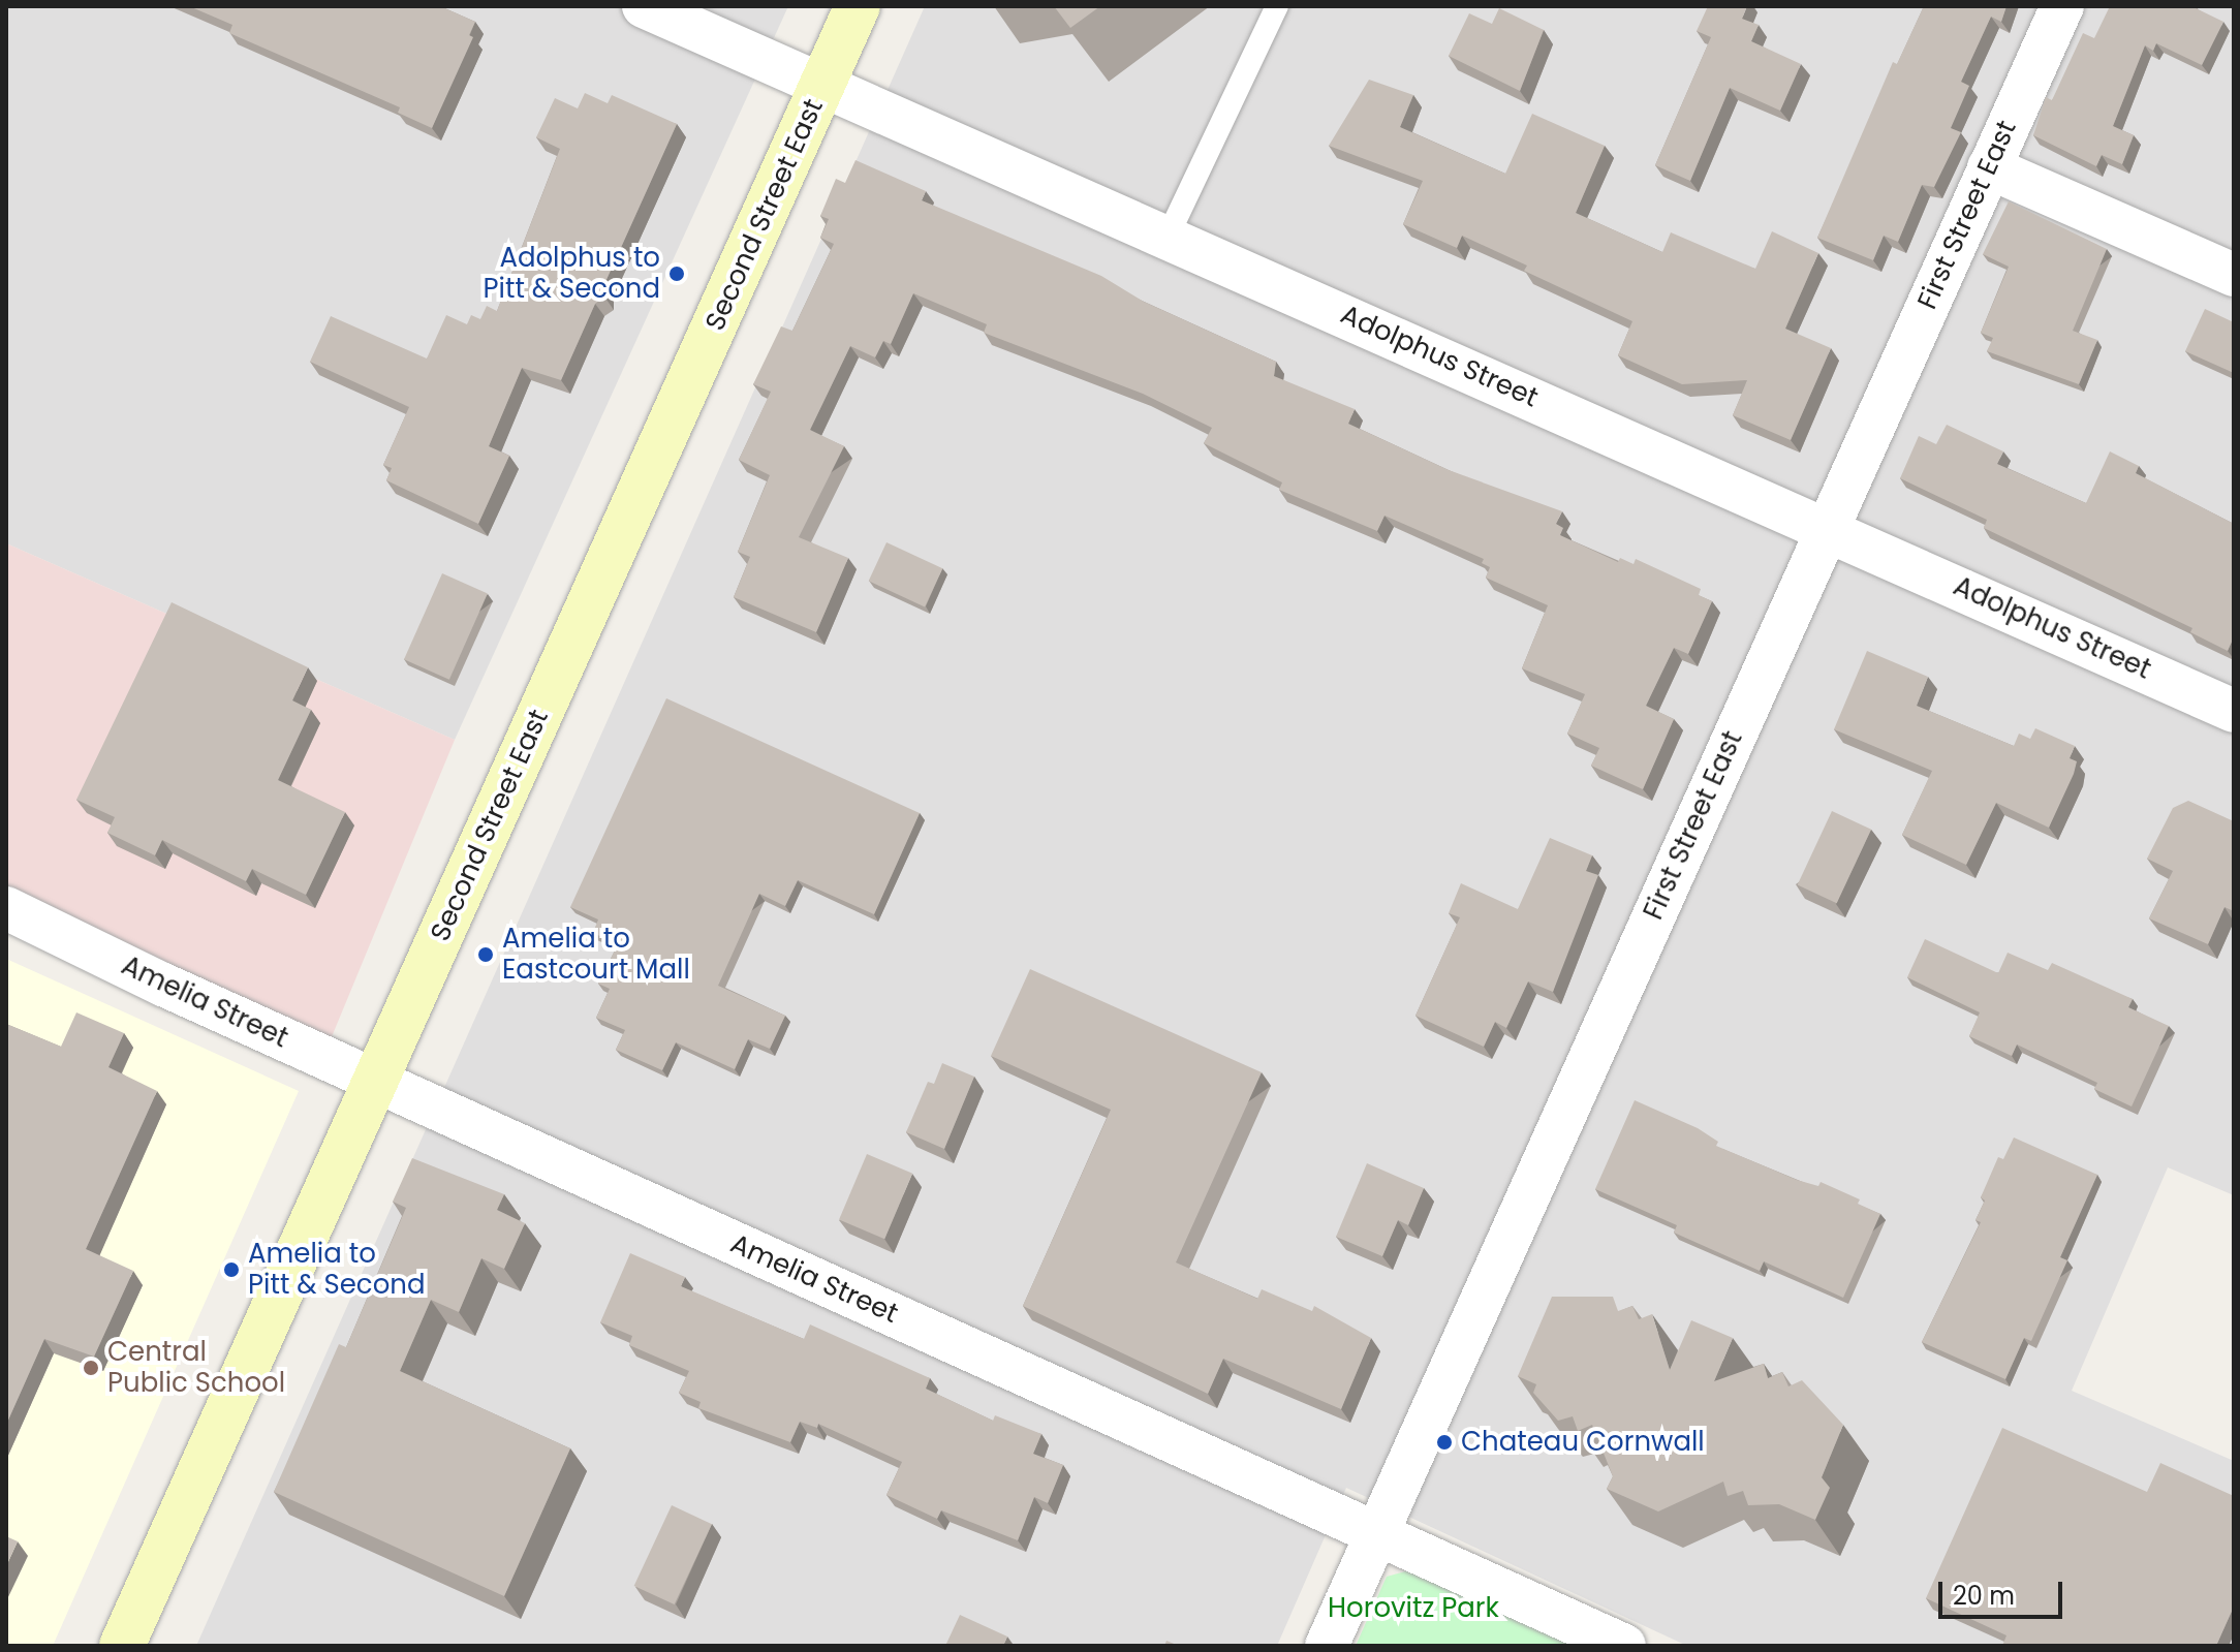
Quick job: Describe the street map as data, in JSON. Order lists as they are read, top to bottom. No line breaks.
{"streets":{"main road":["Second Street East"],"street":["First Street East","Adolphus Street","Amelia Street"]},"crossings":[["Second Street East","Adolphus Street"],["Second Street East","Amelia Street"],["First Street East","Adolphus Street"],["First Street East","Amelia Street"]],"parks":["Horovitz Park"],"places":["Adolphus to Pitt & Second","Amelia to Eastcourt Mall","Amelia to Pitt & Second","Central Public School","Chateau Cornwall"],"scale_bar":"20 m"}
